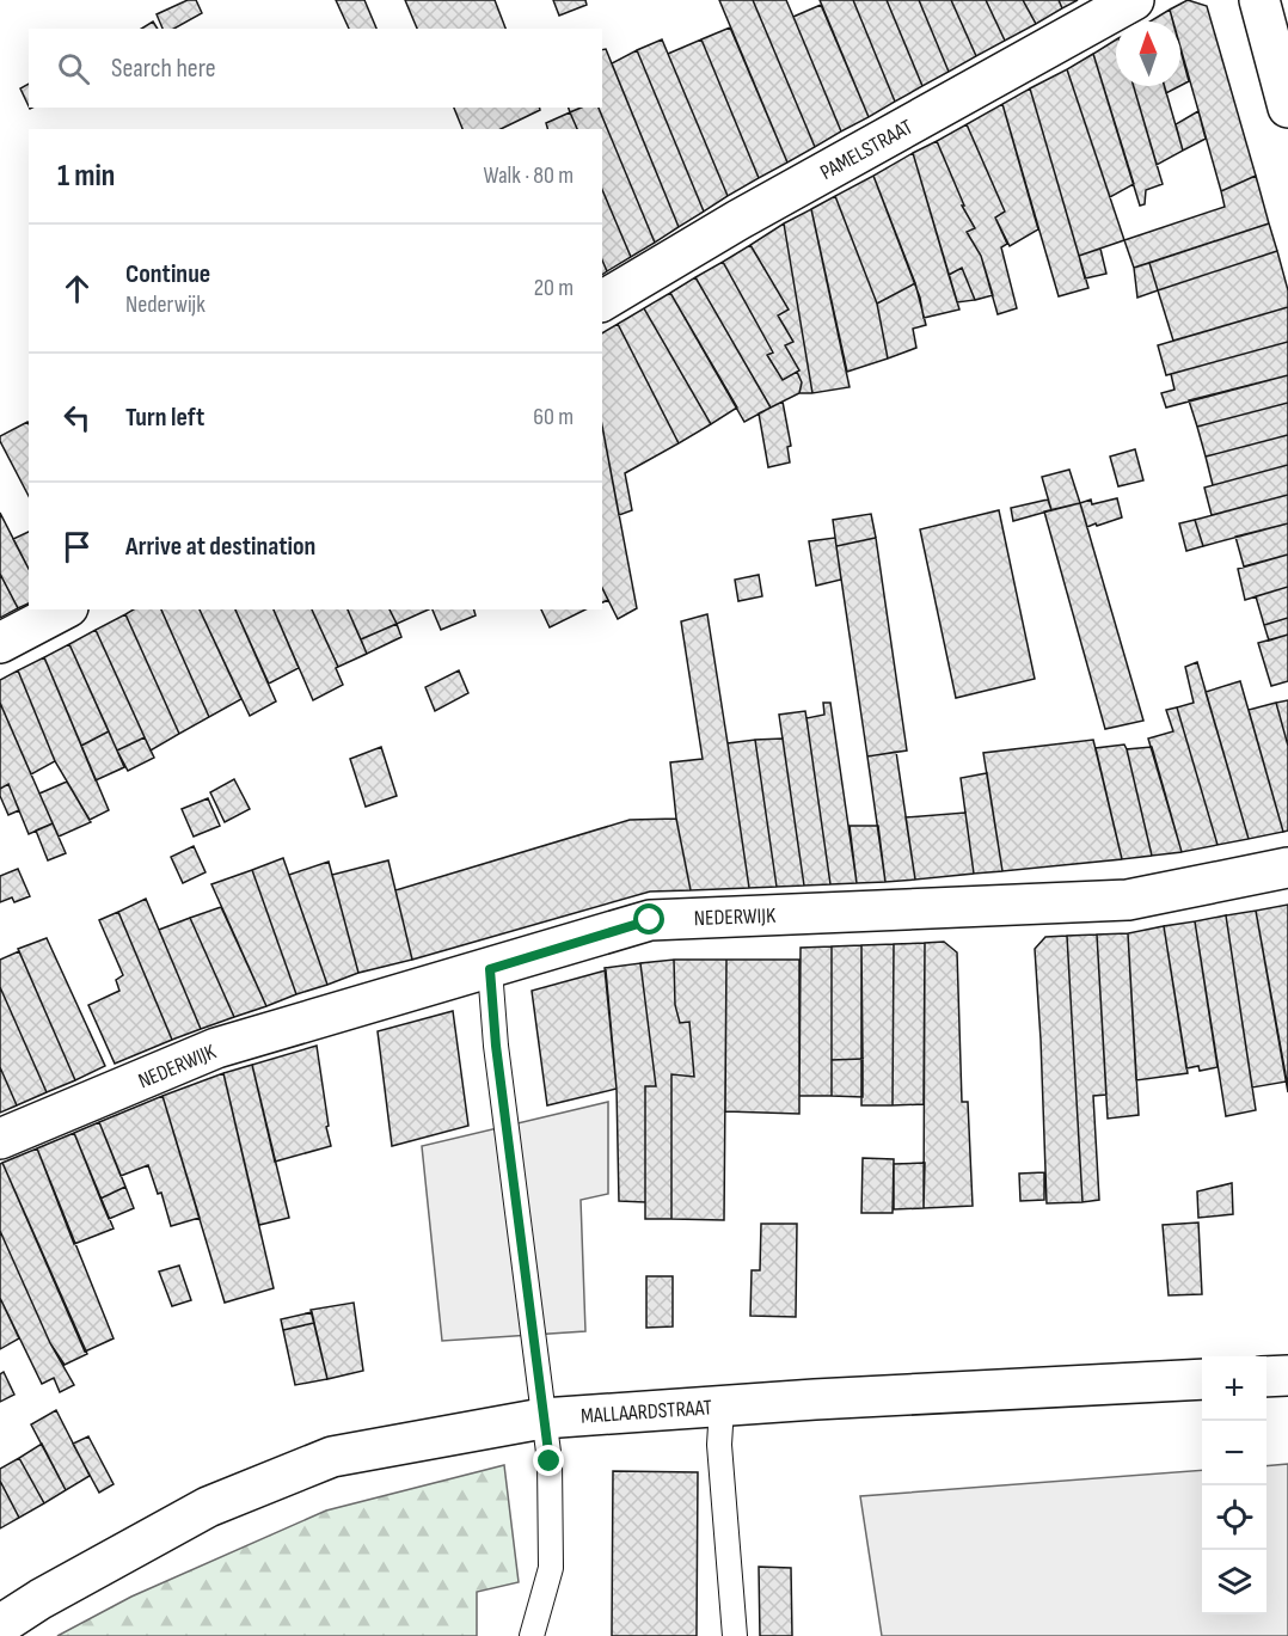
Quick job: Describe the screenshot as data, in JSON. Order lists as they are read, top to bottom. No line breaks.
{"streets":{"street":["PAMELSTRAAT","NEDERWIJK","MALLAARDSTRAAT"]},"north":"top","page":{"search":"Search here","heading":["1 min","Walk · 80 m"],"list":[["Continue","Nederwijk","20 m"],["Turn left","60 m"],"Arrive at destination"],"map_buttons":["+","−"]}}
